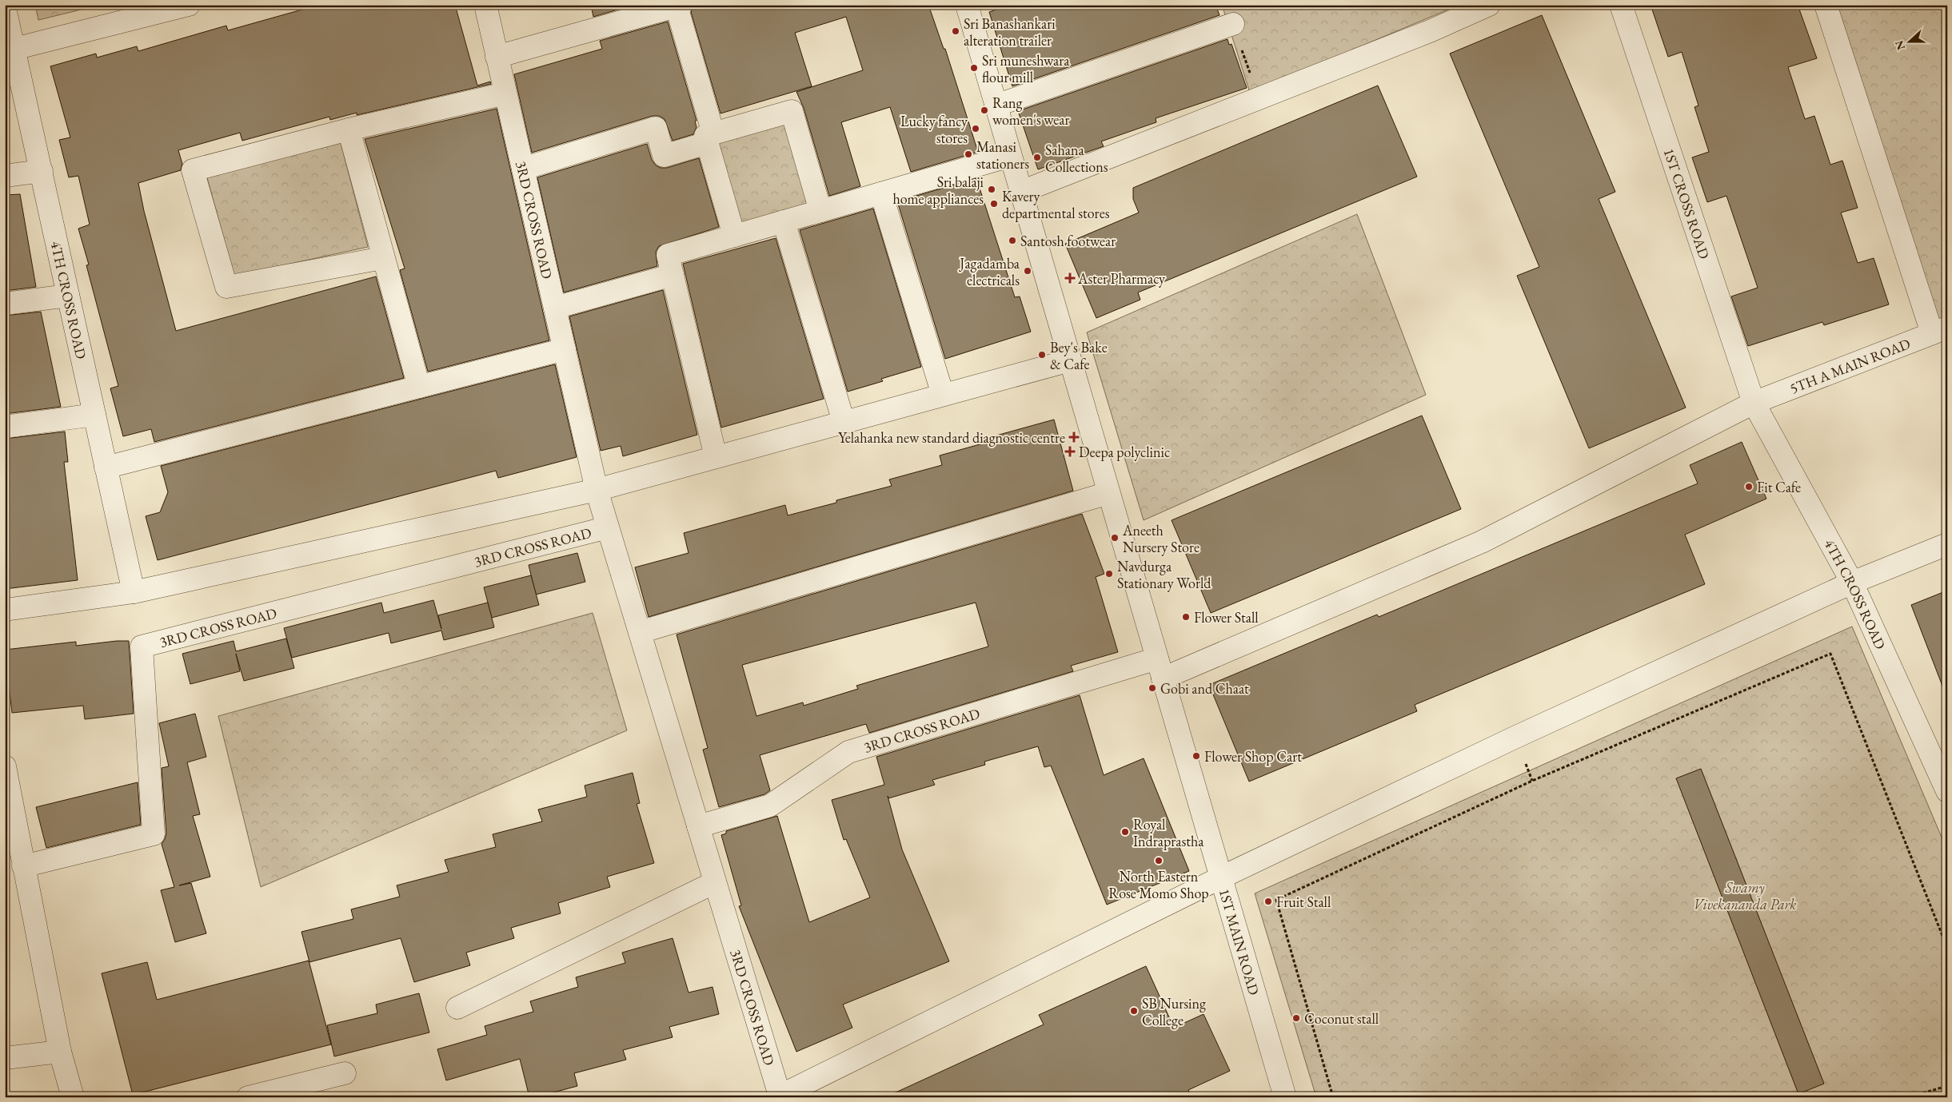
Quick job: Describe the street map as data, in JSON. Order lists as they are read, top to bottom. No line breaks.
{"streets":{"street":["1ST CROSS ROAD","3RD CROSS ROAD","4TH CROSS ROAD","5TH A MAIN ROAD","1ST MAIN ROAD"]},"crossings":[["1ST CROSS ROAD","4TH CROSS ROAD"],["1ST CROSS ROAD","5TH A MAIN ROAD"],["3RD CROSS ROAD","5TH A MAIN ROAD"],["3RD CROSS ROAD","1ST MAIN ROAD"],["4TH CROSS ROAD","5TH A MAIN ROAD"],["5TH A MAIN ROAD","1ST MAIN ROAD"]],"parks":["Swamy Vivekananda Park"],"places":{"other":["Sri Banashankari alteration trailer","Sri muneshwara flour mill","Rang women's wear","Lucky fancy stores","Manasi stationers","Sahana Collections","Sri balaji home appliances","Kavery departmental stores","Santosh footwear","Jagadamba electricals","Bey's Bake & Cafe","Fit Cafe","Aneeth Nursery Store","Navdurga Stationary World","Flower Stall","Gobi and Chaat","Flower Shop Cart","Royal Indraprastha","North Eastern Rose Momo Shop","Fruit Stall","SB Nursing College","Coconut stall"],"health":["Aster Pharmacy","Yelahanka new standard diagnostic centre","Deepa polyclinic"]},"north":"left"}
